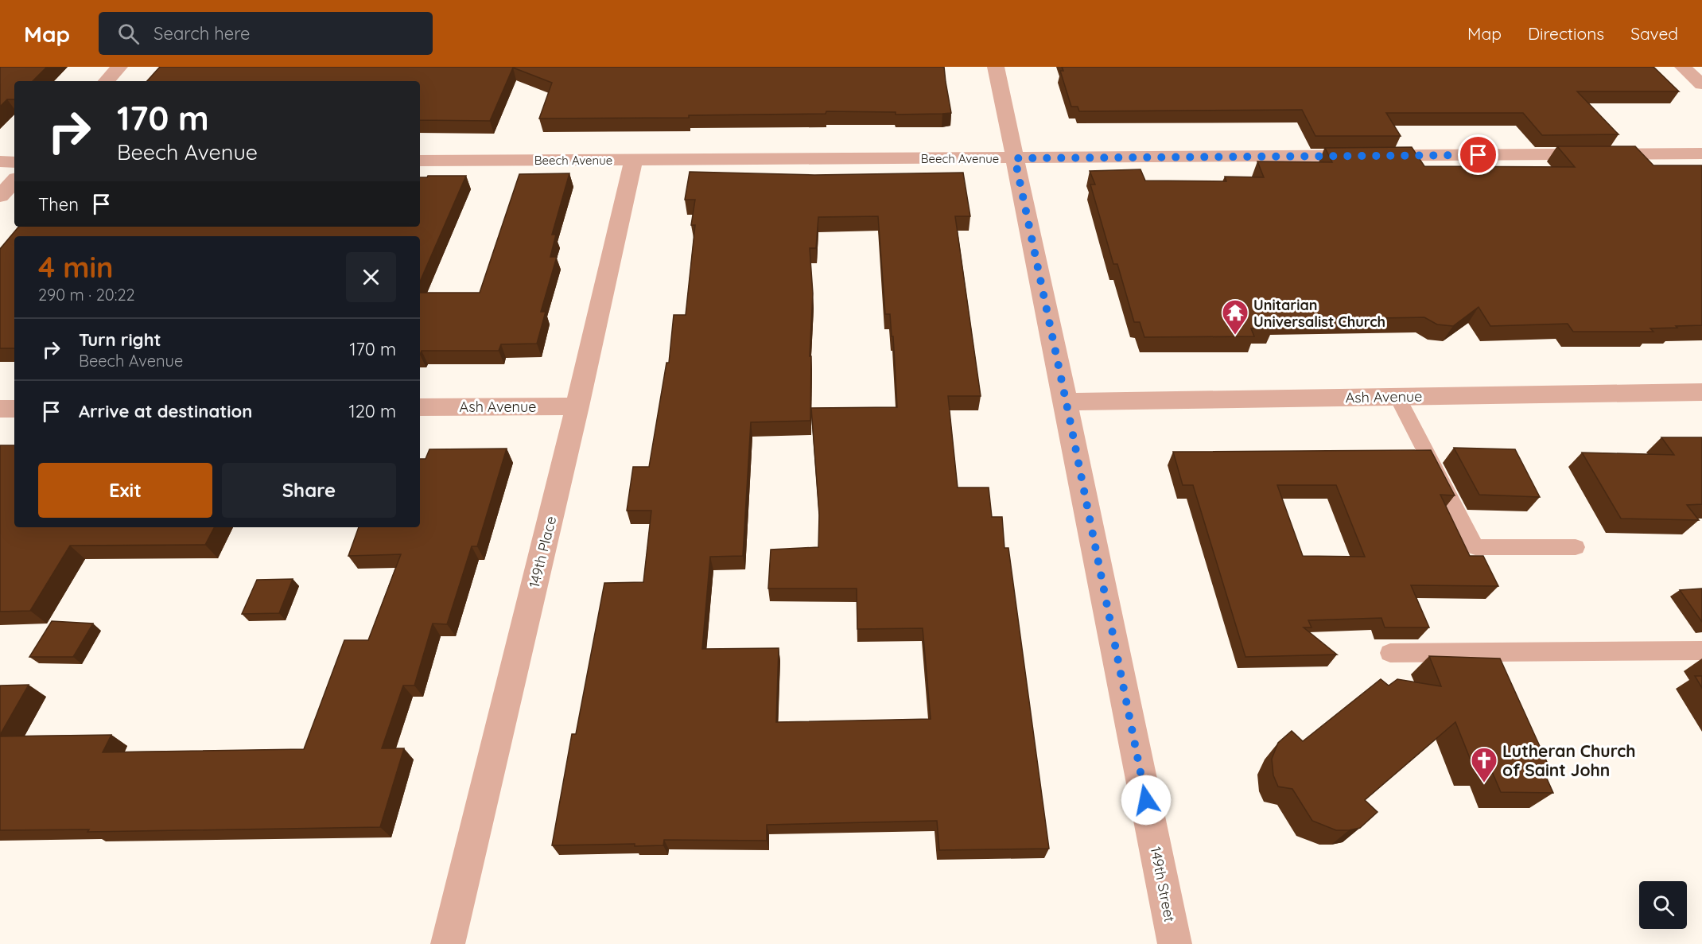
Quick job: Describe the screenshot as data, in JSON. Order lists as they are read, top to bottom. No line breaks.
{"streets":{"street":["Beech Avenue","Ash Avenue","149th Place","149th Street"]},"crossings":[["Beech Avenue","149th Place"],["Beech Avenue","149th Street"],["Ash Avenue","149th Place"],["Ash Avenue","149th Street"]],"places":{"temple":["Unitarian Universalist Church"],"church":["Lutheran Church of Saint John"]},"page":{"header":"Map","search":"Search here","nav":["Map","Directions","Saved"],"turn":["170 m","Beech Avenue"],"then":"Then","heading":["4 min","290 m · 20:22"],"list":[{"name":"Turn right","note":"Beech Avenue","value":"170 m"},{"name":"Arrive at destination","value":"120 m"}],"buttons":["Exit","Share"]}}
